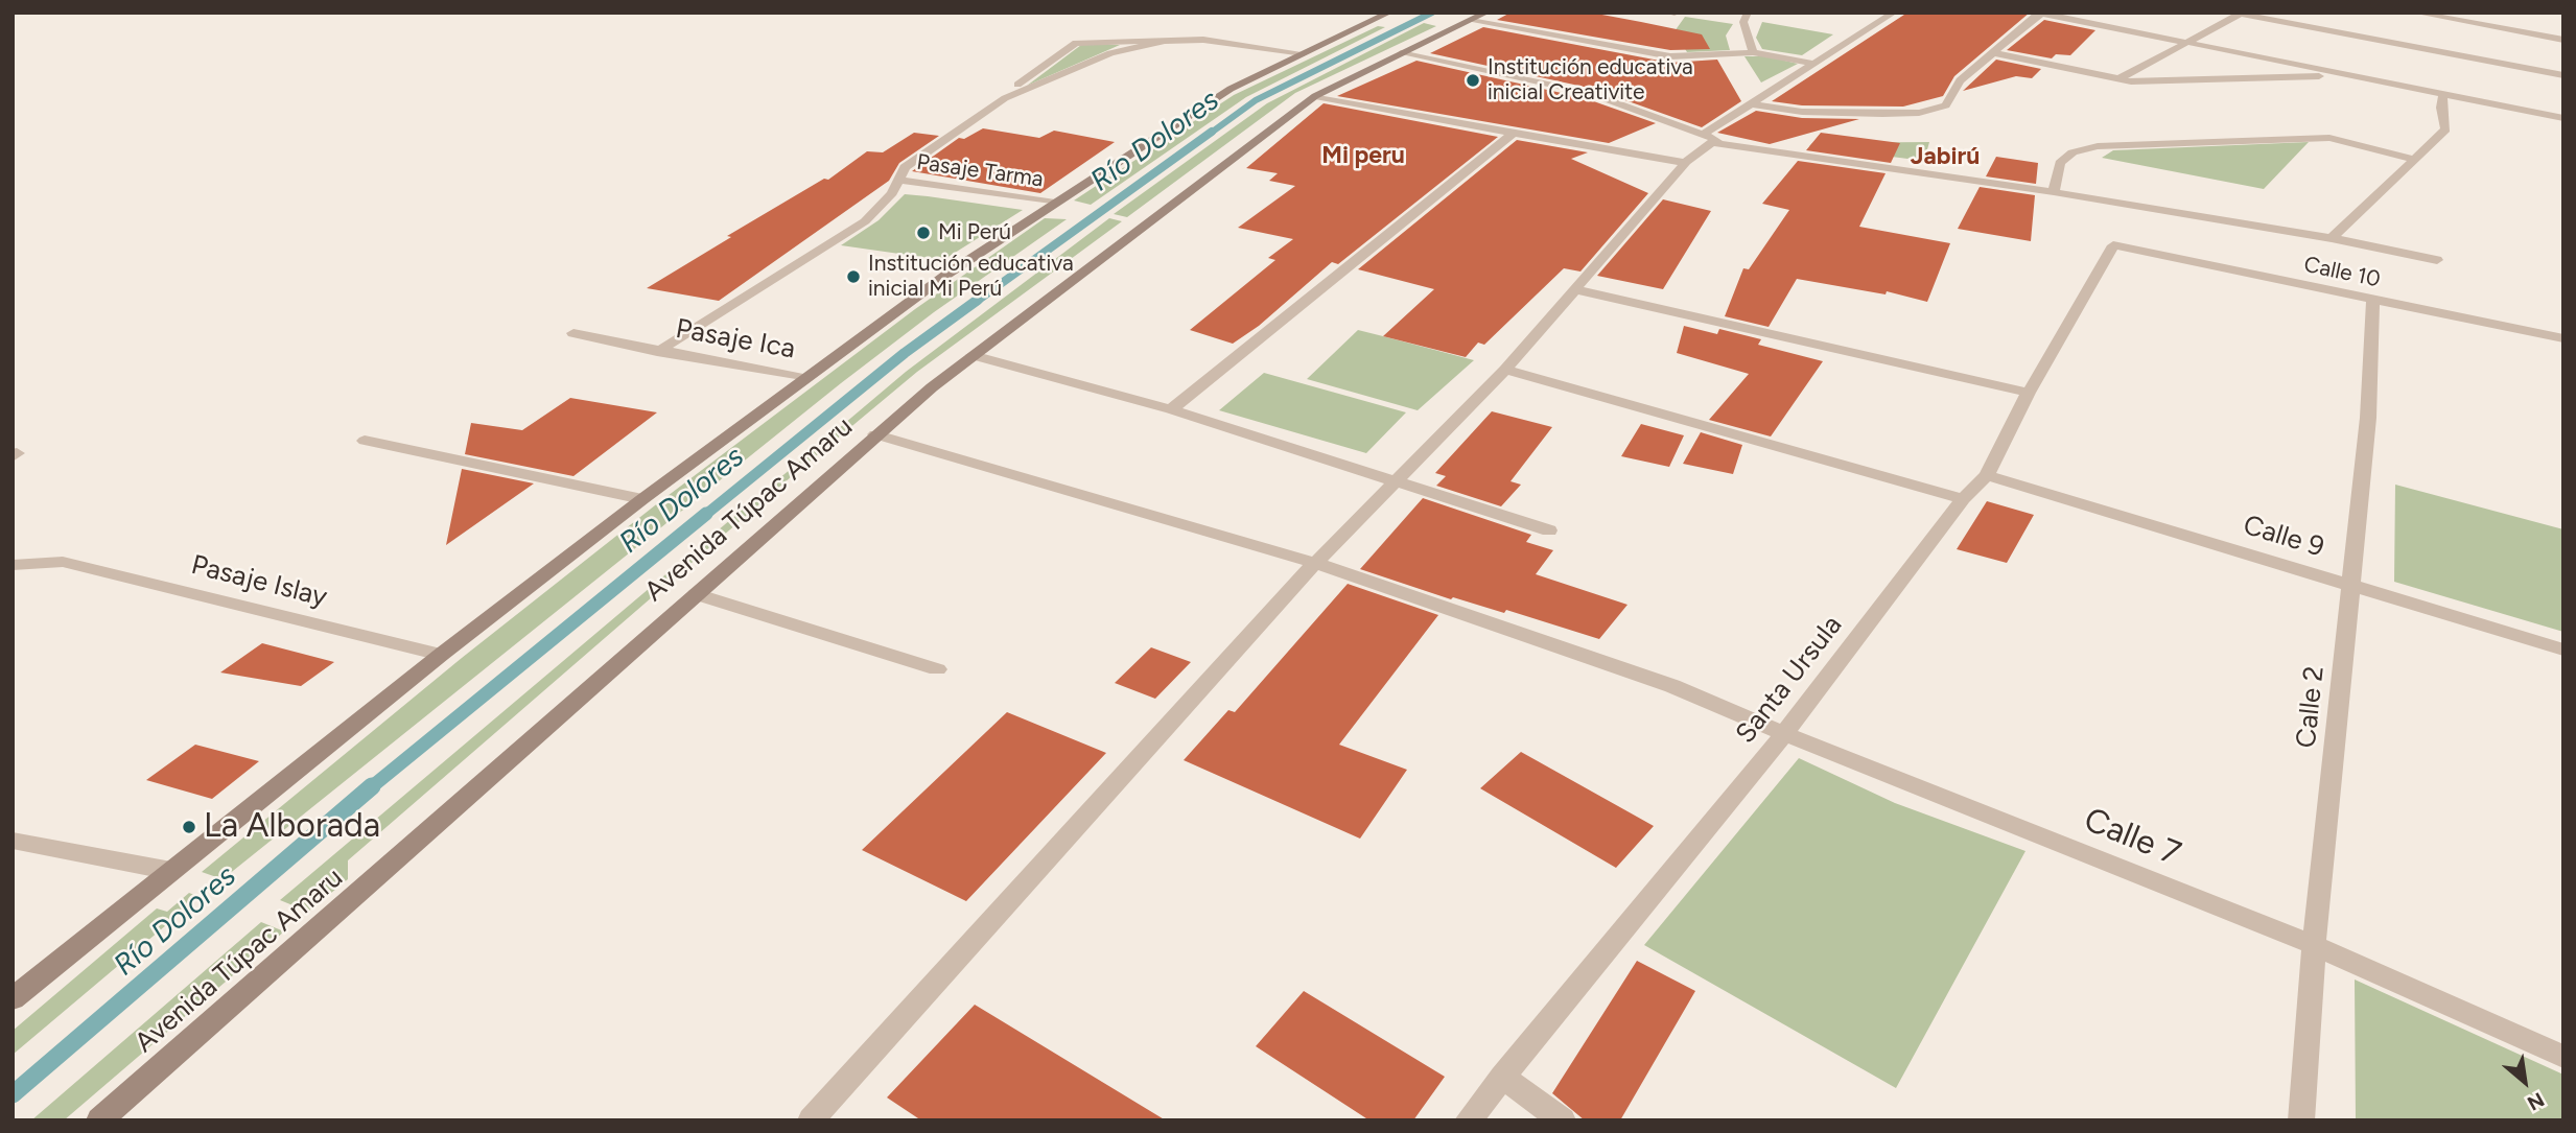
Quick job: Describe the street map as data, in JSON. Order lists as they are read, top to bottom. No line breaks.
{"streets":{"street":["Pasaje Tarma","Calle 10","Pasaje Ica","Avenida Túpac Amaru","Calle 9","Pasaje Islay","Santa Ursula","Calle 2","Calle 7"]},"crossings":[["Calle 10","Santa Ursula"],["Calle 10","Calle 2"],["Avenida Túpac Amaru","Calle 7"],["Calle 9","Santa Ursula"],["Calle 9","Calle 2"],["Santa Ursula","Calle 7"],["Calle 2","Calle 7"]],"districts":["Mi peru","Jabirú"],"water":["Río Dolores"],"places":["Institución educativa inicial Creativite","Mi Perú","Institución educativa inicial Mi Perú","La Alborada"],"north":"bottom right"}
